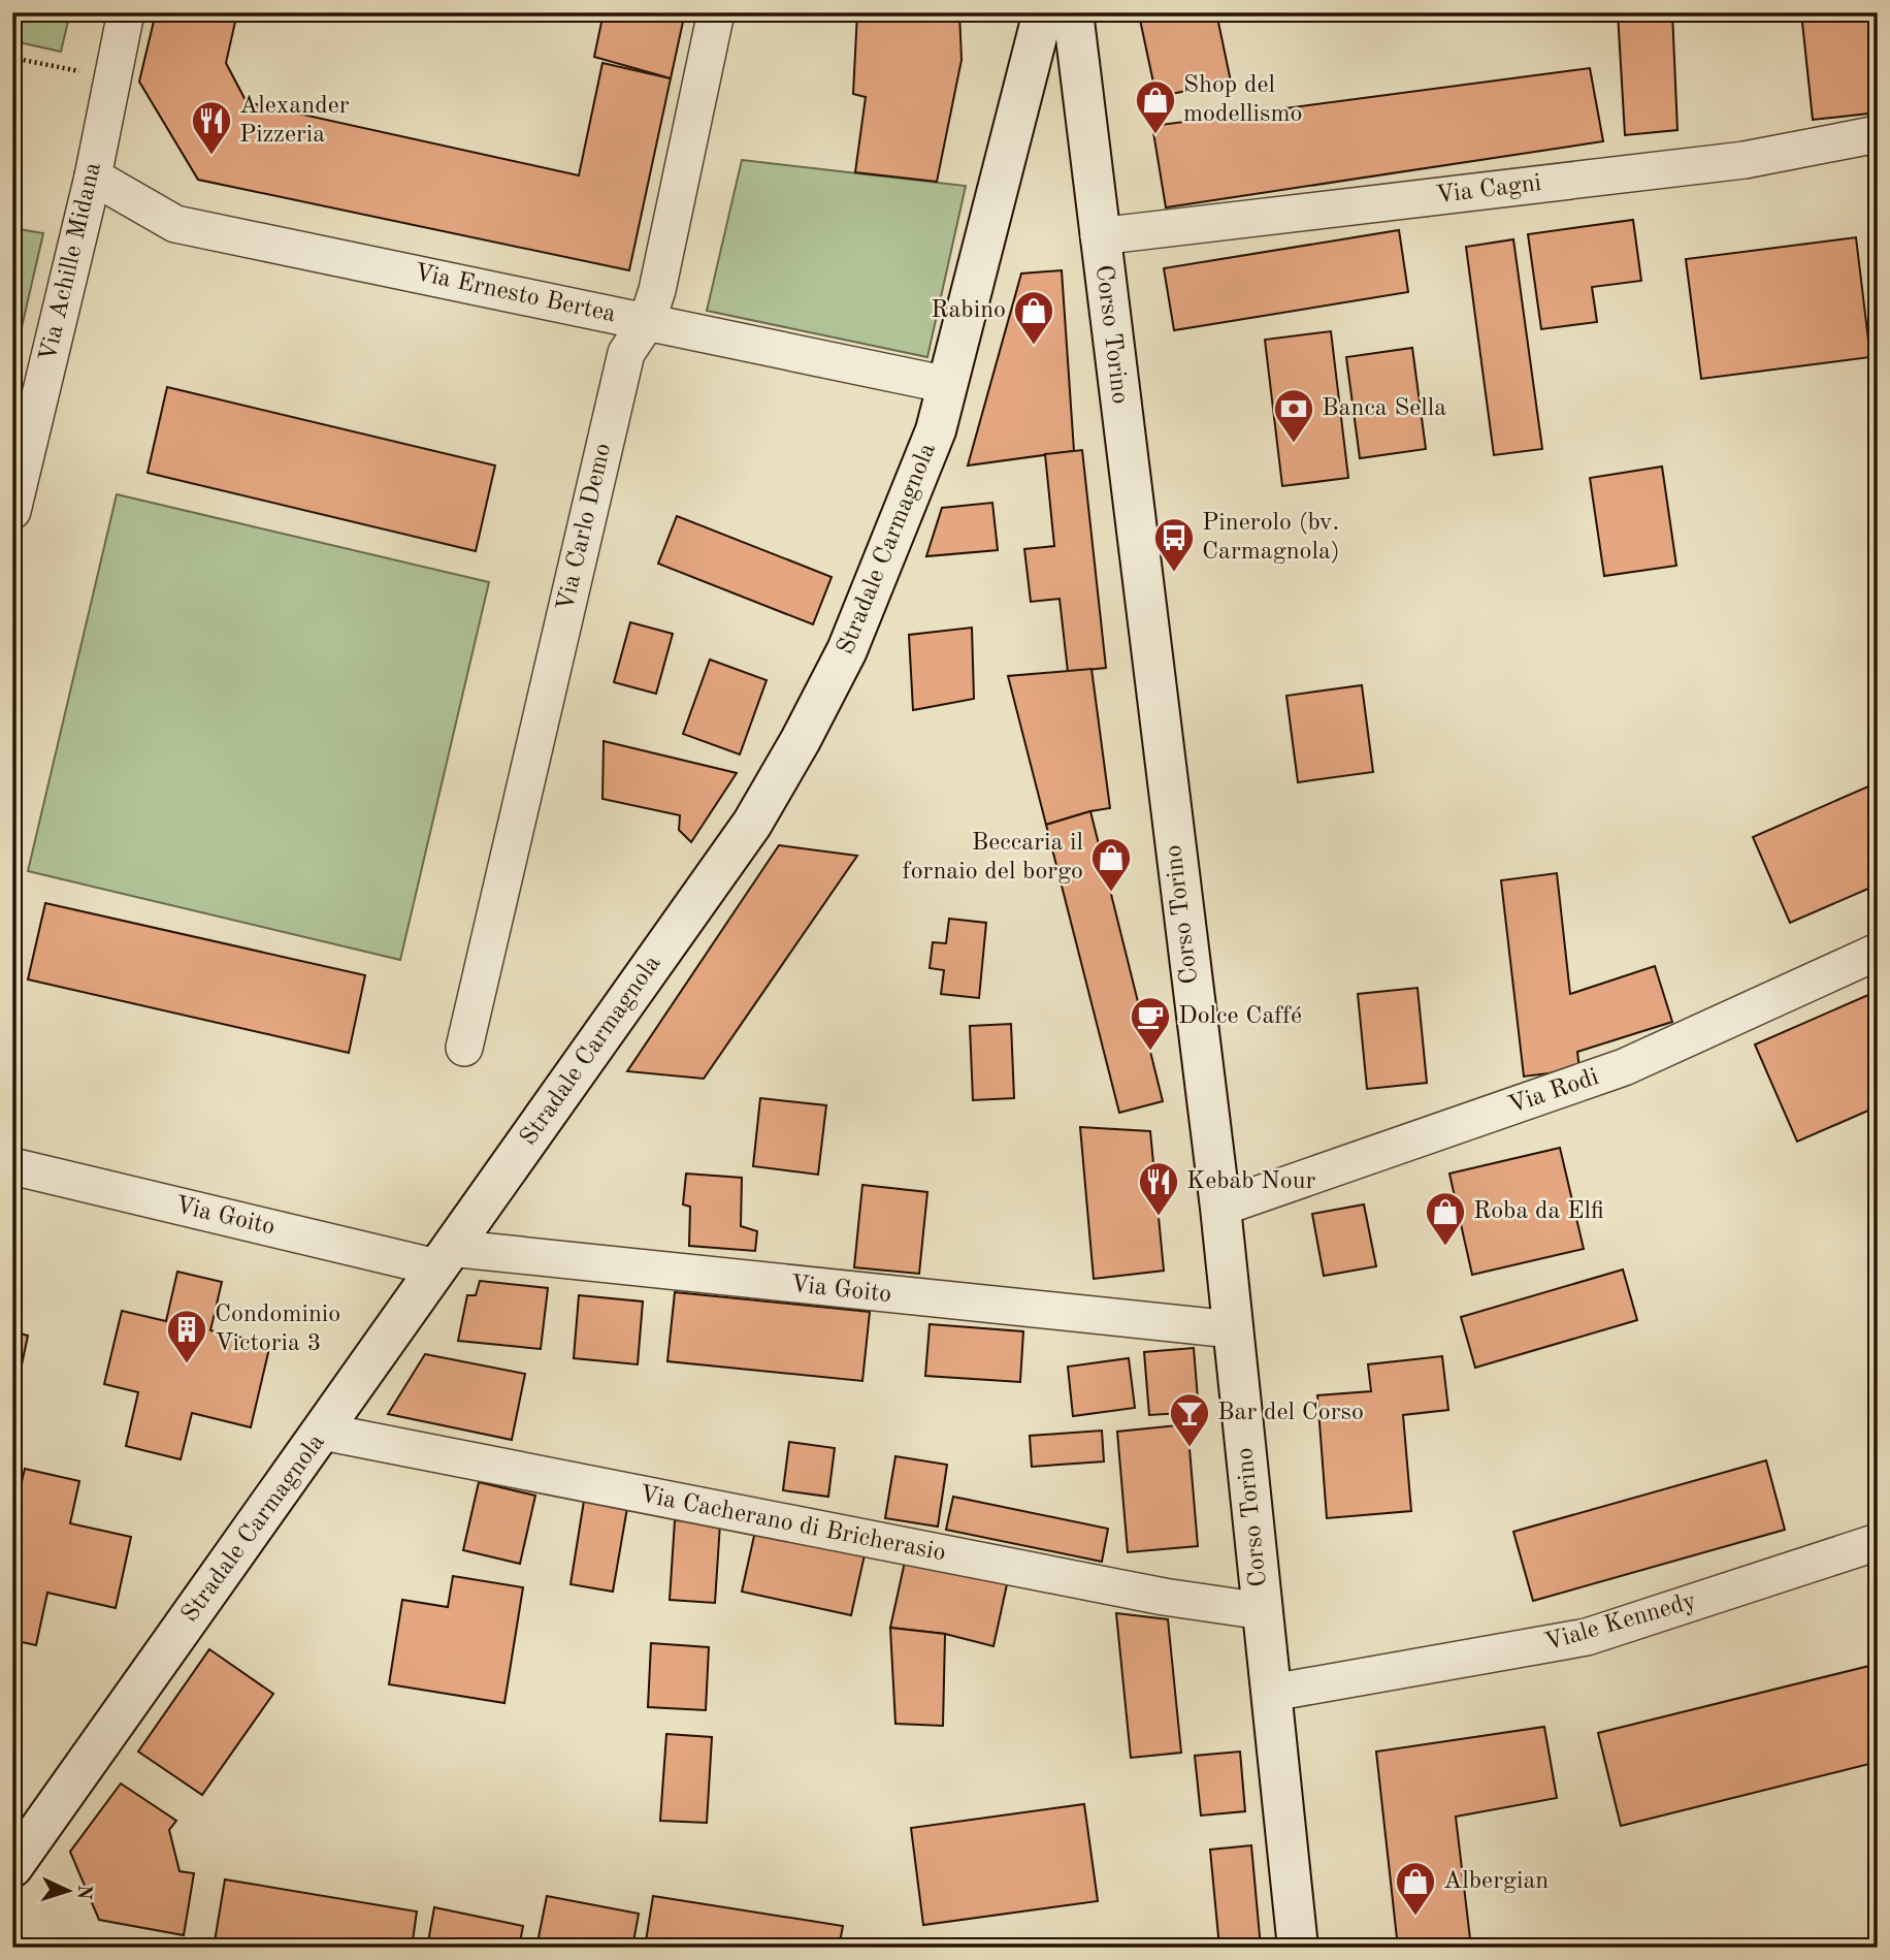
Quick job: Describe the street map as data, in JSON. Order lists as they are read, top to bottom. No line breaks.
{"streets":{"main road":["Corso Torino","Stradale Carmagnola"],"street":["Via Cagni","Via Achille Midana","Via Ernesto Bertea","Via Carlo Demo","Via Rodi","Via Goito","Via Cacherano di Bricherasio","Viale Kennedy"]},"crossings":[["Via Cagni","Corso Torino"],["Via Achille Midana","Via Ernesto Bertea"],["Via Ernesto Bertea","Via Carlo Demo"],["Via Ernesto Bertea","Stradale Carmagnola"],["Corso Torino","Via Rodi"],["Corso Torino","Via Goito"],["Corso Torino","Via Cacherano di Bricherasio"],["Corso Torino","Viale Kennedy"],["Stradale Carmagnola","Via Goito"],["Stradale Carmagnola","Via Cacherano di Bricherasio"]],"places":{"shop":["Shop del modellismo","Rabino","Beccaria il fornaio del borgo","Roba da Elfi","Albergian"],"restaurant":["Alexander Pizzeria","Kebab Nour"],"bank":["Banca Sella"],"bus stop":["Pinerolo (bv. Carmagnola)"],"cafe":["Dolce Caffé"],"building":["Condominio Victoria 3"],"bar":["Bar del Corso"]},"north":"right"}
